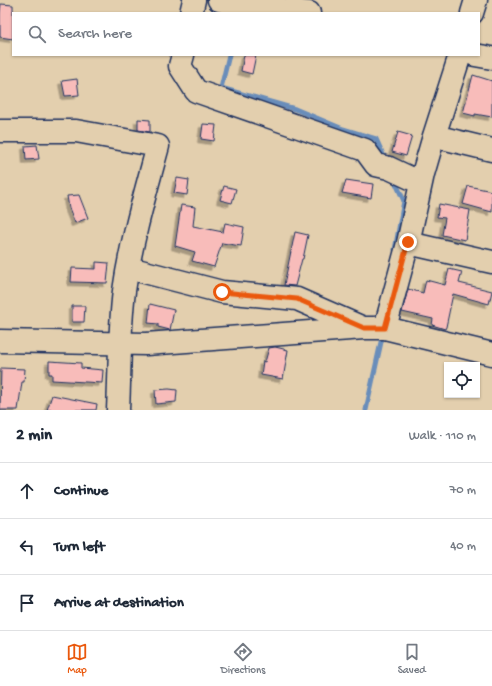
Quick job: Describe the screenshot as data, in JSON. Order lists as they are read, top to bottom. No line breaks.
{"page":{"search":"Search here","heading":["2 min","Walk · 110 m"],"list":[["Continue","70 m"],["Turn left","40 m"],"Arrive at destination"],"nav":["Map","Directions","Saved"]}}
